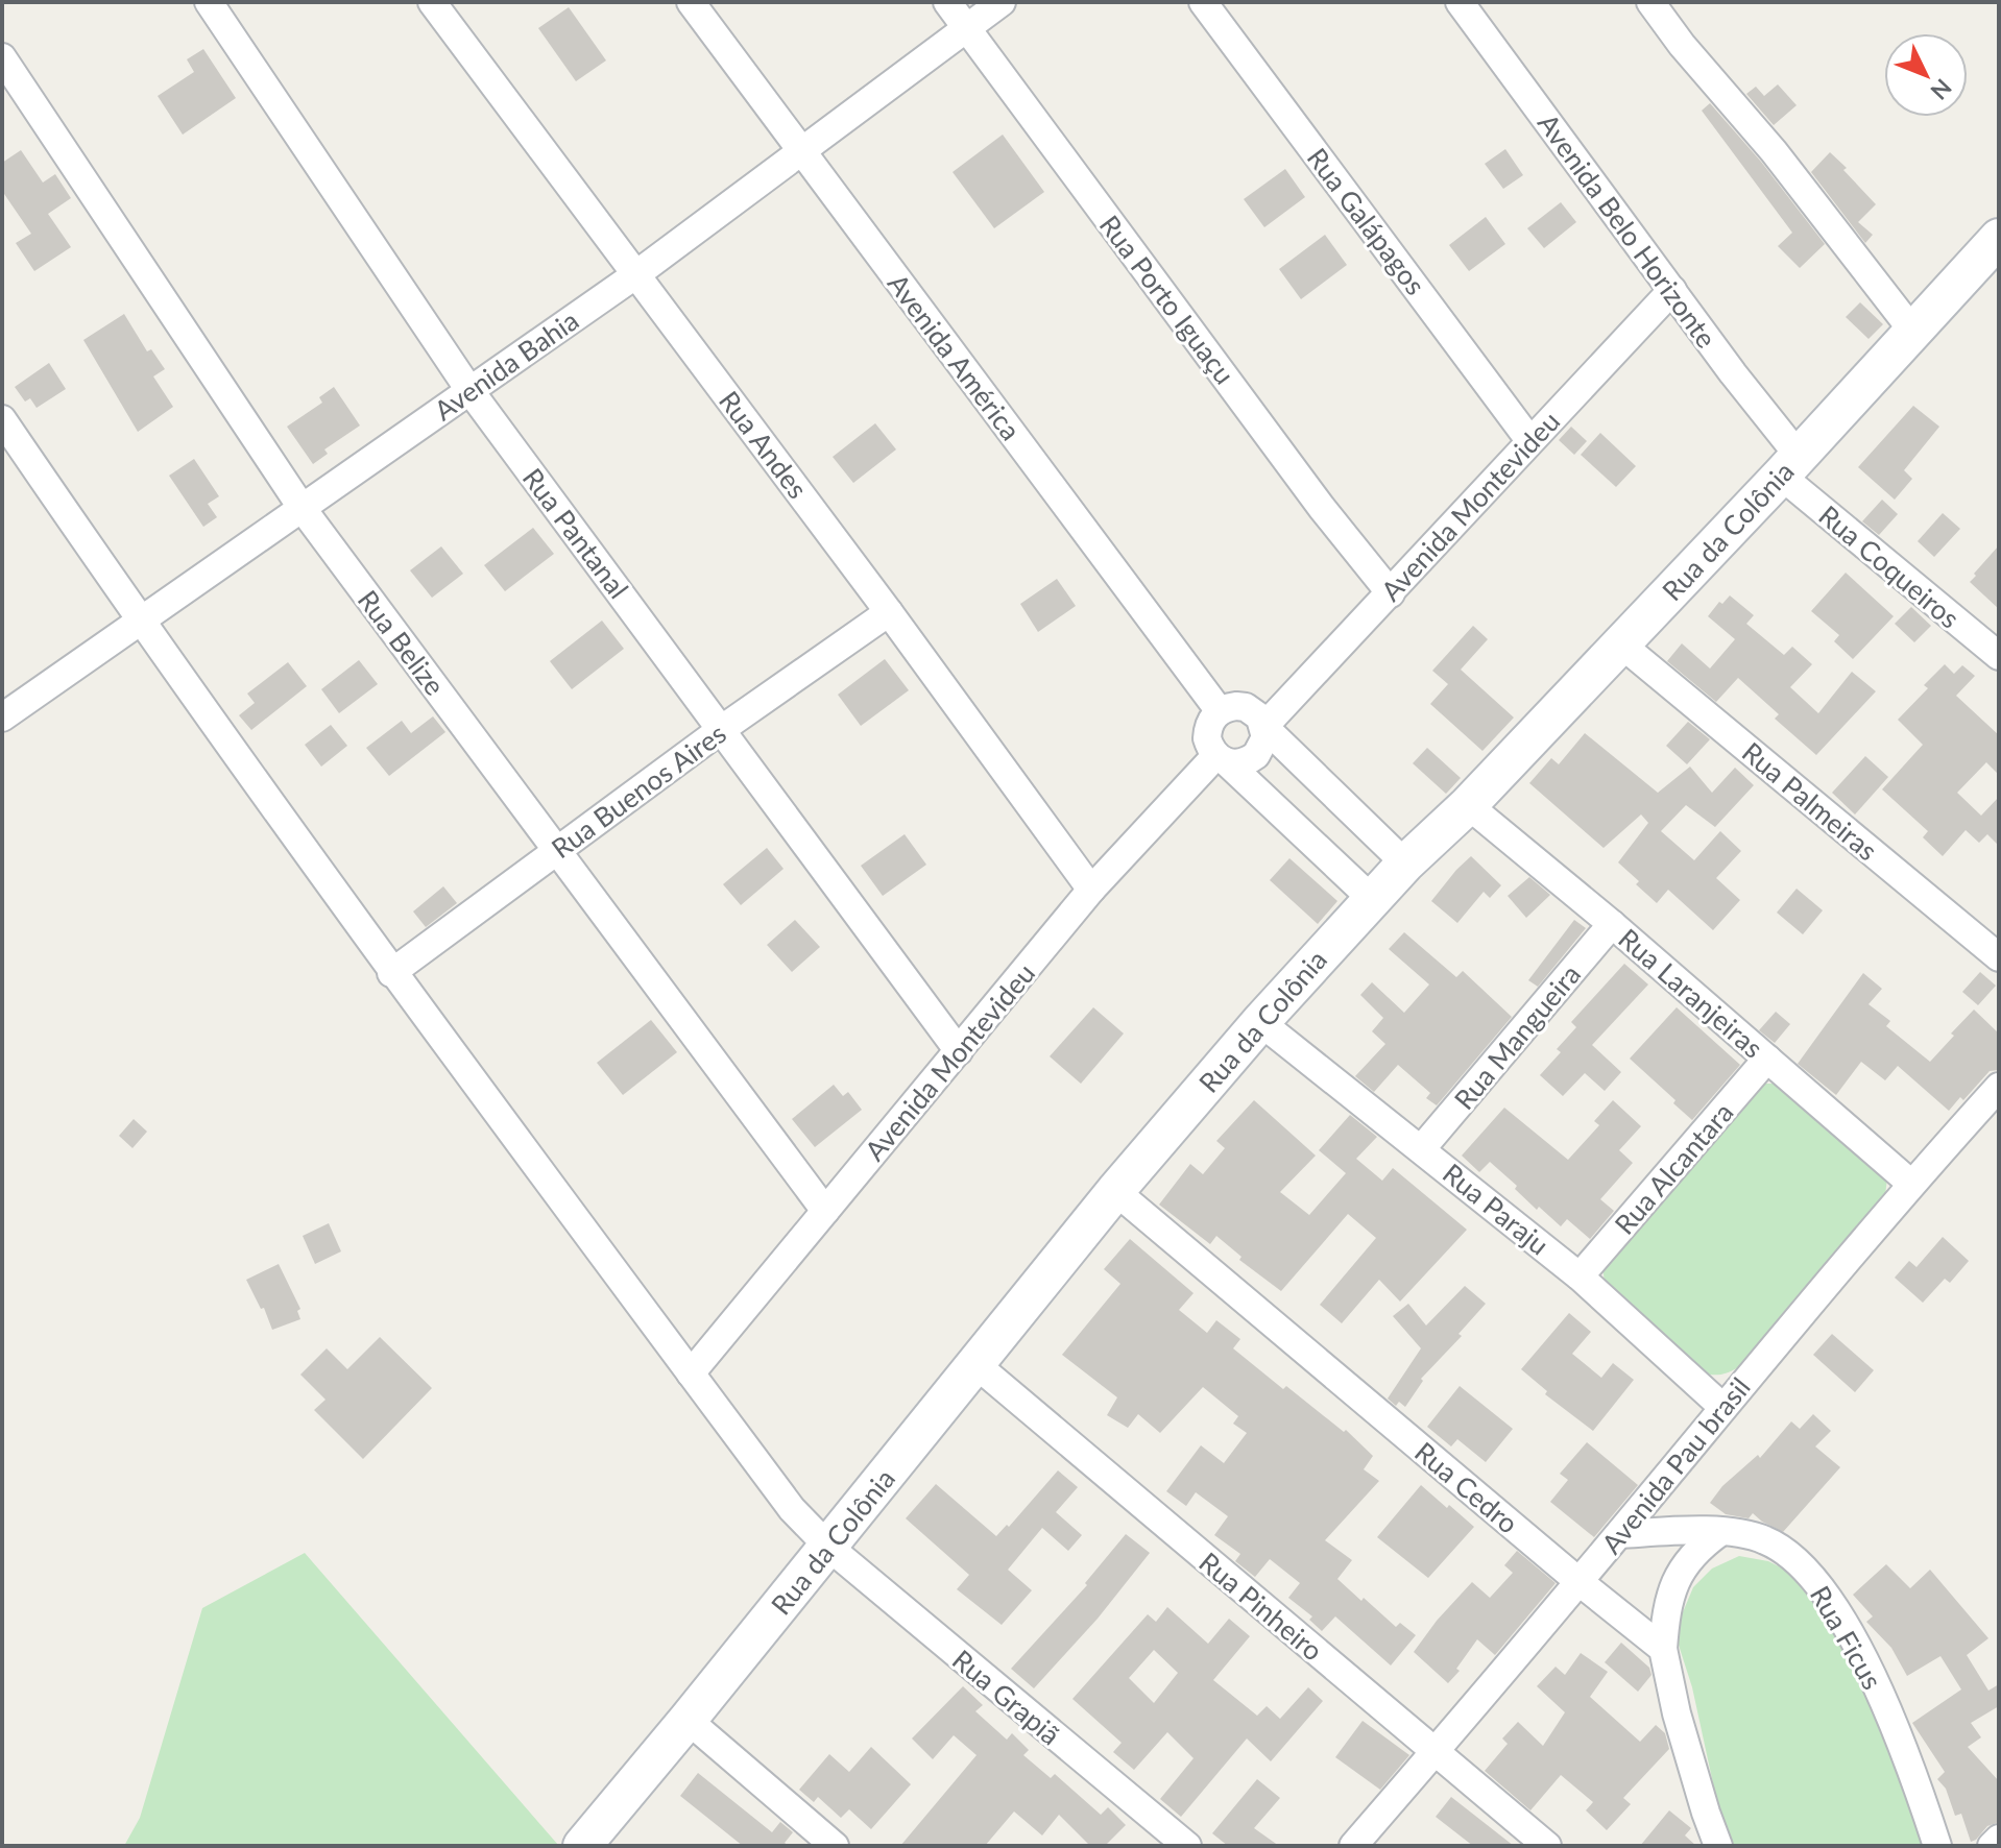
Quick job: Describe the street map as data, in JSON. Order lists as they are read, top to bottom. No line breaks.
{"streets":{"main road":["Rua da Colônia"],"street":["Rua Galápagos","Avenida Belo Horizonte","Rua Porto Iguaçu","Avenida América","Avenida Bahia","Rua Andes","Avenida Montevideu","Rua Pantanal","Rua Coqueiros","Rua Belize","Rua Buenos Aires","Rua Palmeiras","Rua Laranjeiras","Rua Mangueira","Rua Alcantara","Rua Paraju","Avenida Pau brasil","Rua Cedro","Rua Pinheiro","Rua Ficus","Rua Grapiã"]},"crossings":[["Rua Galápagos","Avenida Montevideu"],["Avenida Belo Horizonte","Avenida Montevideu"],["Avenida Belo Horizonte","Rua da Colônia"],["Avenida Belo Horizonte","Rua Coqueiros"],["Rua Porto Iguaçu","Avenida Bahia"],["Rua Porto Iguaçu","Avenida Montevideu"],["Avenida América","Avenida Bahia"],["Avenida América","Avenida Montevideu"],["Avenida Bahia","Rua Andes"],["Avenida Bahia","Rua Pantanal"],["Avenida Bahia","Rua Belize"],["Avenida Bahia","Rua Grapiã"],["Rua Andes","Avenida Montevideu"],["Rua Andes","Rua Buenos Aires"],["Avenida Montevideu","Rua Pantanal"],["Avenida Montevideu","Rua Belize"],["Avenida Montevideu","Rua Grapiã"],["Rua da Colônia","Rua Coqueiros"],["Rua da Colônia","Rua Palmeiras"],["Rua da Colônia","Rua Laranjeiras"],["Rua da Colônia","Rua Paraju"],["Rua da Colônia","Rua Cedro"],["Rua da Colônia","Rua Pinheiro"],["Rua da Colônia","Rua Grapiã"],["Rua Pantanal","Rua Buenos Aires"],["Rua Belize","Rua Buenos Aires"],["Rua Buenos Aires","Rua Grapiã"],["Rua Laranjeiras","Rua Mangueira"],["Rua Laranjeiras","Rua Alcantara"],["Rua Laranjeiras","Avenida Pau brasil"],["Rua Mangueira","Rua Paraju"],["Rua Alcantara","Rua Paraju"],["Rua Paraju","Avenida Pau brasil"],["Avenida Pau brasil","Rua Cedro"],["Avenida Pau brasil","Rua Pinheiro"],["Avenida Pau brasil","Rua Ficus"]],"north":"bottom right"}
